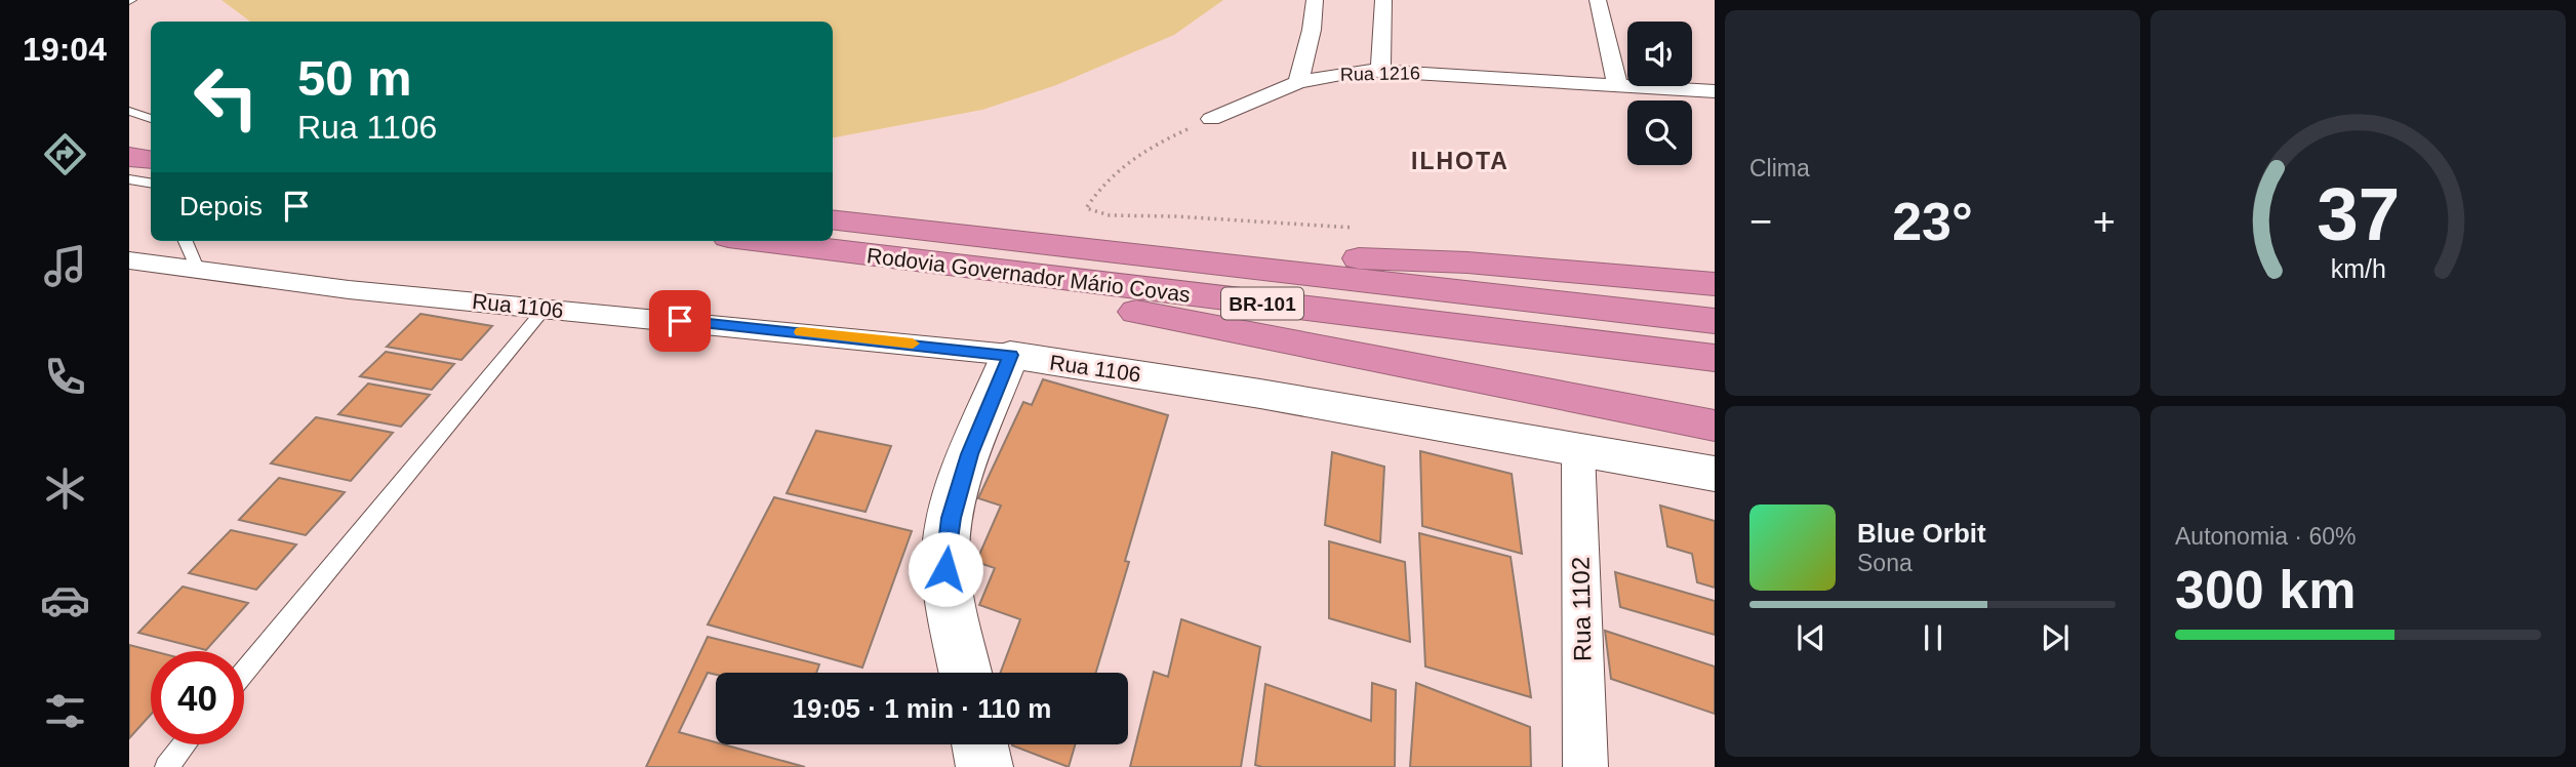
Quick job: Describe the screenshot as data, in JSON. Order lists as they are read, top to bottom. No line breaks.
{"streets":{"highway":["Rodovia Governador Mário Covas","BR-101"],"street":["Rua 1216","Rua 1106","Rua 1102"]},"crossings":[["Rua 1106","Rua 1102"]],"districts":["ILHOTA"],"page":{"tabs":"19:04","tile":["Clima",["Autonomia · 60%","300 km"]],"turn":["50 m","Rua 1106"],"then":"Depois","heat":["−","23°","+"],"song":["Blue Orbit","Sona"],"limit":"40","trip":"19:05 · 1 min · 110 m","gauge":["37","km/h"]}}
